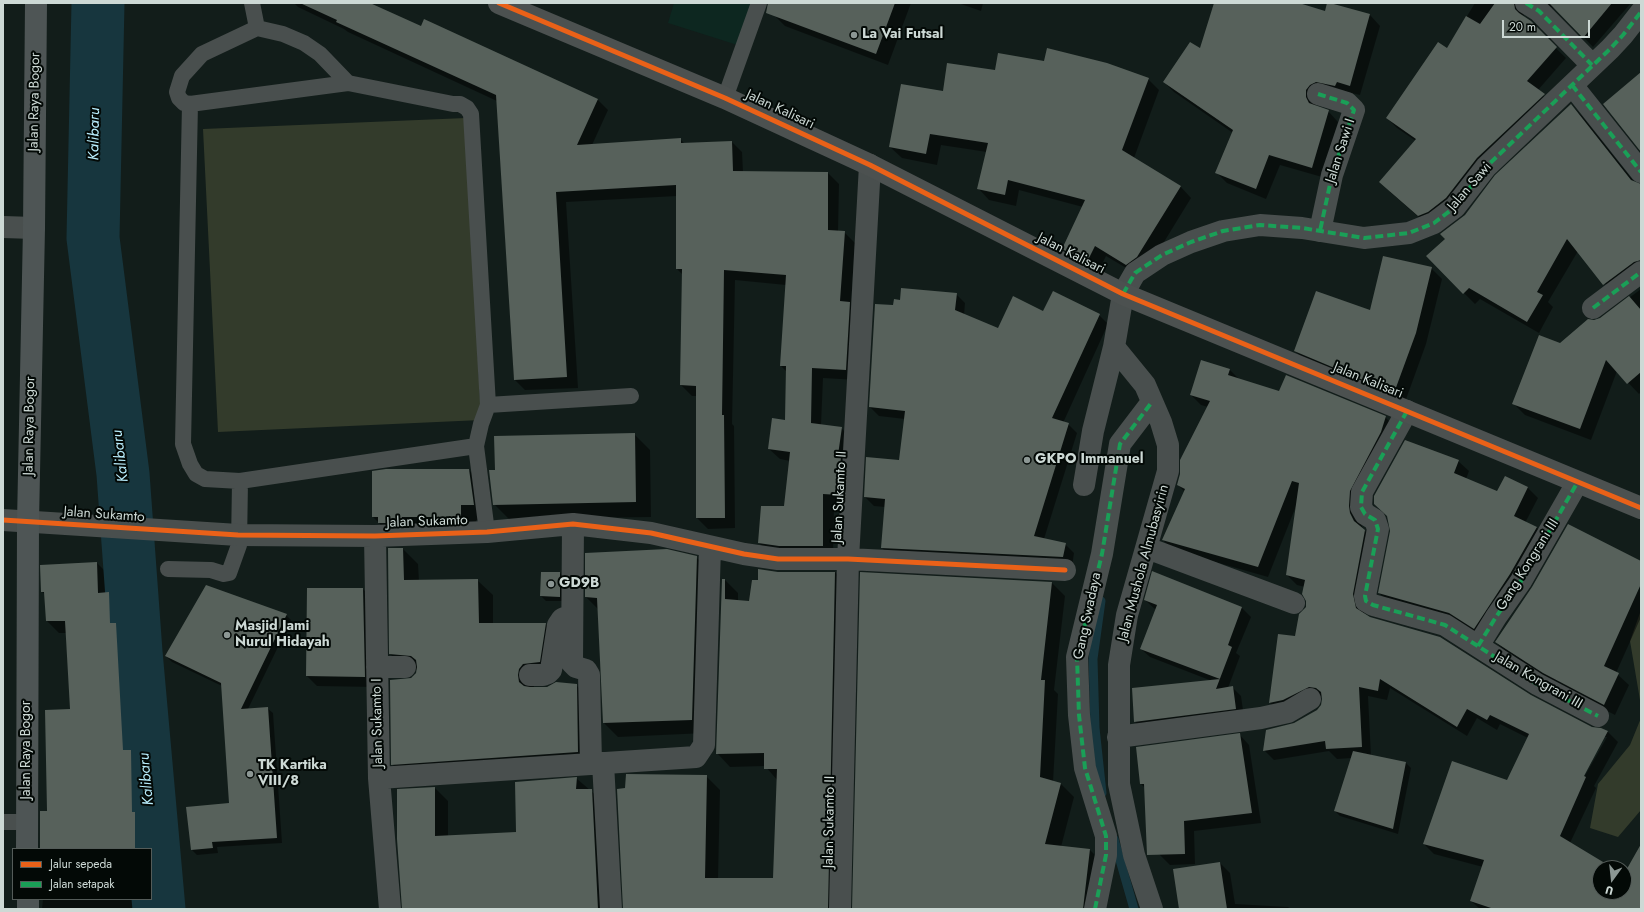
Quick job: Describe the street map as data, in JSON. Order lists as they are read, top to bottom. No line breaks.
{"streets":{"highway":["Jalan Raya Bogor"],"street":["Jalan Kalisari","Jalan Sawi I","Jalan Sawi","Jalan Sukamto II","Jalan Sukamto","Jalan Mushola Almubasyirin","Gang Kongrani III","Gang Swadaya","Jalan Kongrani III","Jalan Sukamto I"]},"crossings":[["Jalan Raya Bogor","Jalan Sukamto"],["Jalan Kalisari","Jalan Sawi"],["Jalan Kalisari","Jalan Sukamto II"],["Jalan Kalisari","Gang Kongrani III"],["Jalan Kalisari","Jalan Kongrani III"],["Jalan Sawi I","Jalan Sawi"],["Jalan Sukamto II","Jalan Sukamto"],["Jalan Sukamto","Jalan Sukamto I"],["Jalan Mushola Almubasyirin","Gang Swadaya"],["Gang Kongrani III","Jalan Kongrani III"]],"water":["Kalibaru"],"places":["La Vai Futsal","GKPO Immanuel","GD9B","Masjid Jami Nurul Hidayah","TK Kartika VIII/8"],"legend":["Jalur sepeda","Jalan setapak"],"scale_bar":"20 m","north":"bottom"}
